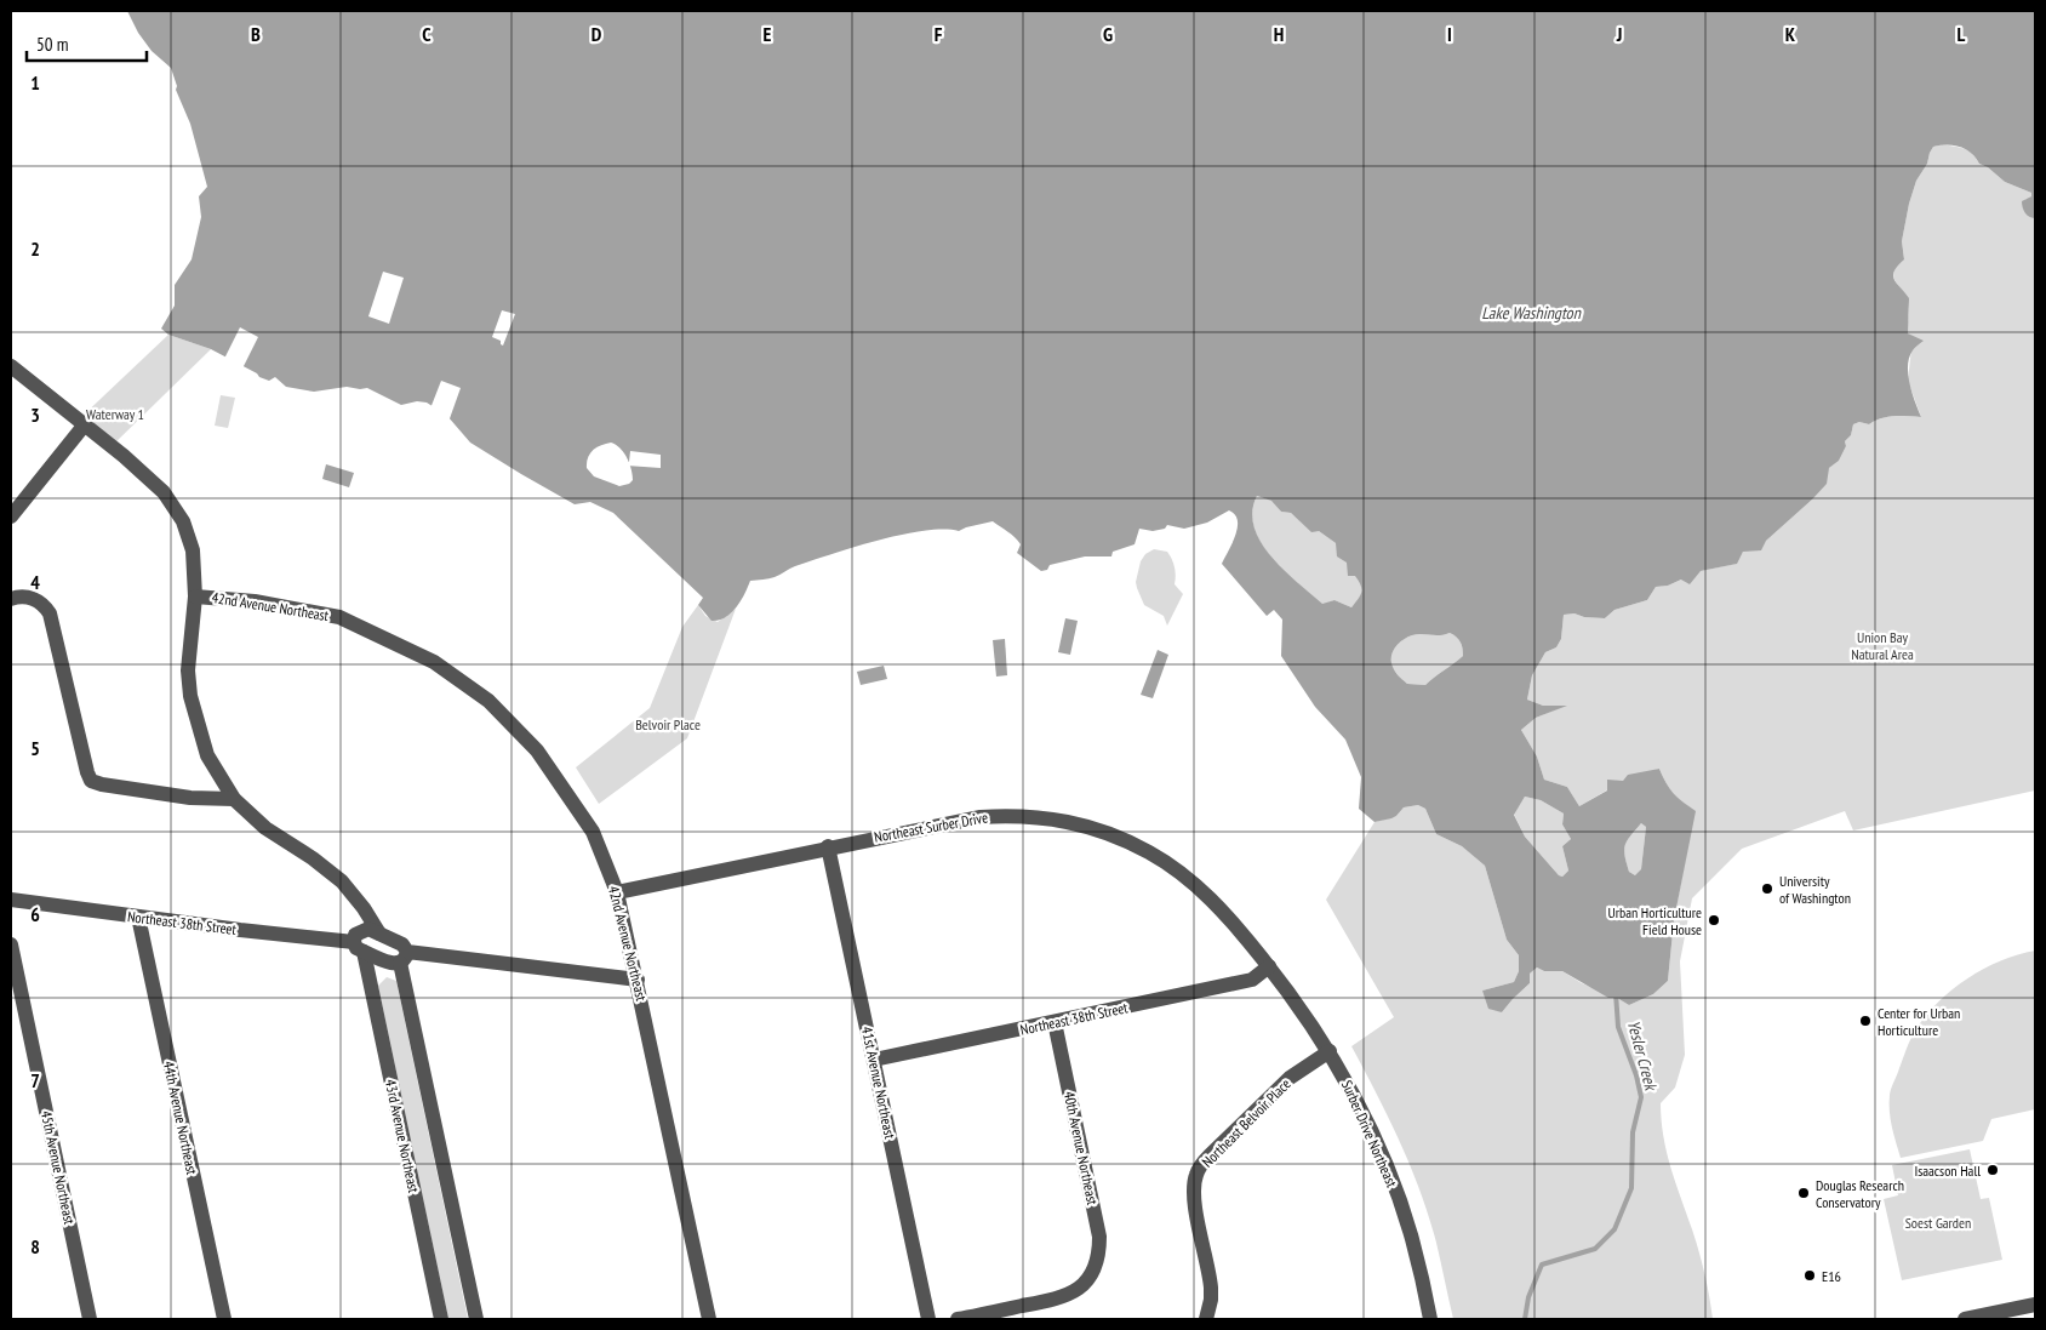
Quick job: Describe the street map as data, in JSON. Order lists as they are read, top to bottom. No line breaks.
{"streets":{"street":["42nd Avenue Northeast","Northeast Surber Drive","Northeast 38th Street","41st Avenue Northeast","44th Avenue Northeast","Northeast Belvoir Place","Surber Drive Northeast","43rd Avenue Northeast","40th Avenue Northeast","45th Avenue Northeast"]},"crossings":[["42nd Avenue Northeast","Northeast Surber Drive"],["42nd Avenue Northeast","Northeast 38th Street"],["Northeast Surber Drive","Northeast 38th Street"],["Northeast Surber Drive","41st Avenue Northeast"],["Northeast Surber Drive","Surber Drive Northeast"],["Northeast 38th Street","41st Avenue Northeast"],["Northeast 38th Street","44th Avenue Northeast"],["Northeast 38th Street","Surber Drive Northeast"],["Northeast 38th Street","43rd Avenue Northeast"],["Northeast 38th Street","40th Avenue Northeast"],["Northeast Belvoir Place","Surber Drive Northeast"]],"water":["Lake Washington","Yesler Creek"],"parks":["Waterway 1","Union Bay Natural Area","Belvoir Place","Soest Garden"],"places":["University of Washington","Urban Horticulture Field House","Center for Urban Horticulture","Isaacson Hall","Douglas Research Conservatory","E16"],"scale_bar":"50 m","grid":{"columns":["B","C","D","E","F","G","H","I","J","K","L"],"rows":["1","2","3","4","5","6","7","8"]}}
